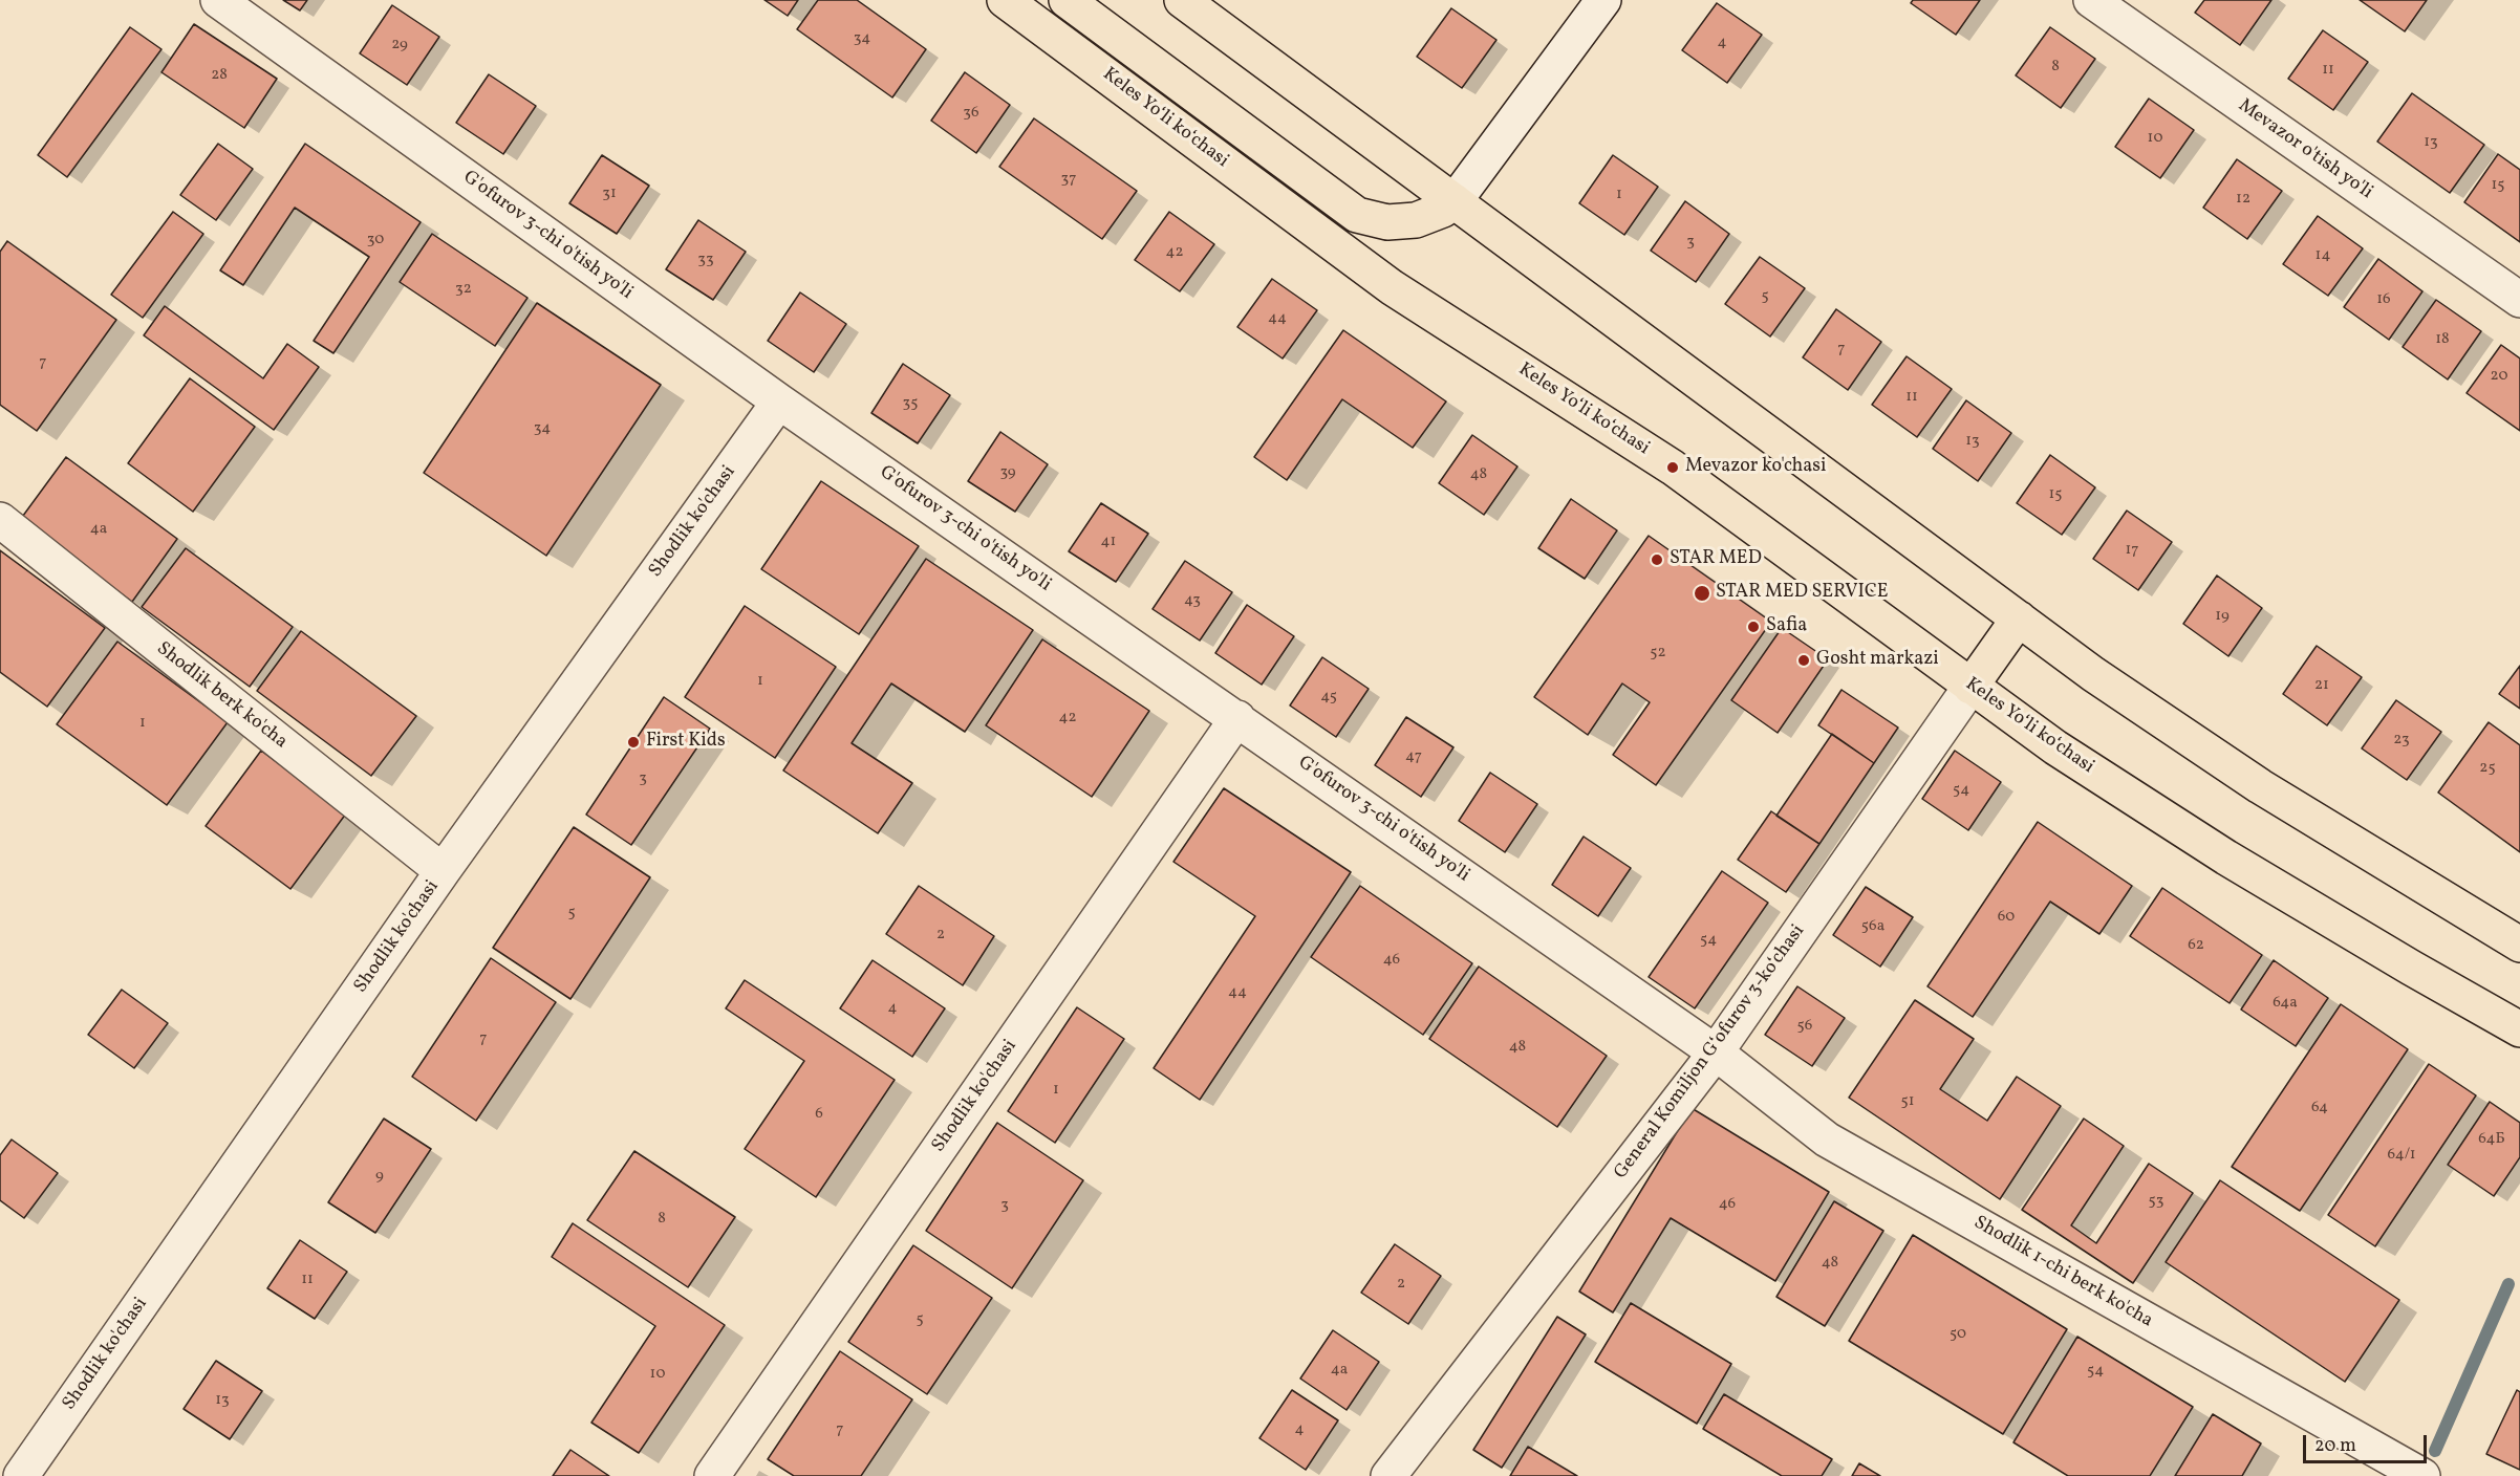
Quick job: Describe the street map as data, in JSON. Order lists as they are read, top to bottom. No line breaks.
{"streets":{"main road":["Keles Yoʻli koʻchasi","General Komiljon Gʻofurov 3-koʻchasi"],"street":["Mevazor o'tish yo'li","G'ofurov 3-chi o'tish yo'li","Shodlik ko'chasi","Shodlik berk ko'cha","Shodlik 1-chi berk ko'cha"]},"crossings":[["Keles Yoʻli koʻchasi","General Komiljon Gʻofurov 3-koʻchasi"],["G'ofurov 3-chi o'tish yo'li","Shodlik ko'chasi"],["G'ofurov 3-chi o'tish yo'li","General Komiljon Gʻofurov 3-koʻchasi"],["G'ofurov 3-chi o'tish yo'li","Shodlik 1-chi berk ko'cha"],["Shodlik ko'chasi","Shodlik berk ko'cha"],["General Komiljon Gʻofurov 3-koʻchasi","Shodlik 1-chi berk ko'cha"]],"places":["Mevazor ko'chasi","STAR MED","STAR MED SERVICE","Safia","Gosht markazi","First Kids"],"house_numbers":["34","4","29","8","11","28","36","10","13","37","15","31","1","12","30","3","42","14","33","32","5","16","44","18","7","7","20","11","35","34","13","39","48","15","4a","41","17","43","19","52","1","21","45","42","1","23","47","25","3","54","5","60","56a","2","54","62","46","44","64a","4","56","7","48","1","51","64","6","64Б","64/1","9","53","46","3","8","48","11","2","5","50","4a","54","10","13","7","4"],"scale_bar":"20 m"}
